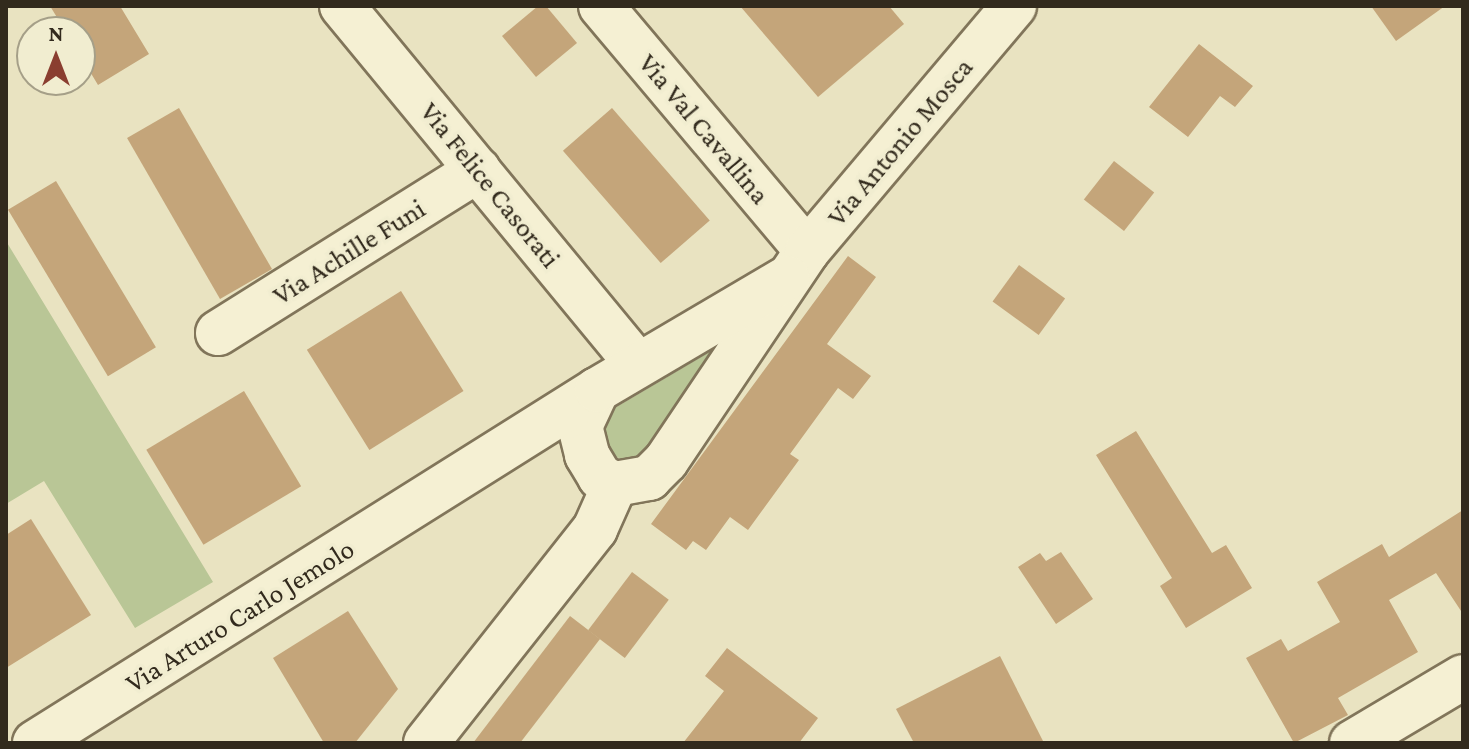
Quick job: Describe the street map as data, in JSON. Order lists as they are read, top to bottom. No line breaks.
{"streets":{"street":["Via Val Cavallina","Via Antonio Mosca","Via Felice Casorati","Via Achille Funi","Via Arturo Carlo Jemolo"]},"crossings":[["Via Val Cavallina","Via Antonio Mosca"],["Via Val Cavallina","Via Arturo Carlo Jemolo"],["Via Antonio Mosca","Via Arturo Carlo Jemolo"],["Via Felice Casorati","Via Achille Funi"],["Via Felice Casorati","Via Arturo Carlo Jemolo"]],"north":"top"}
